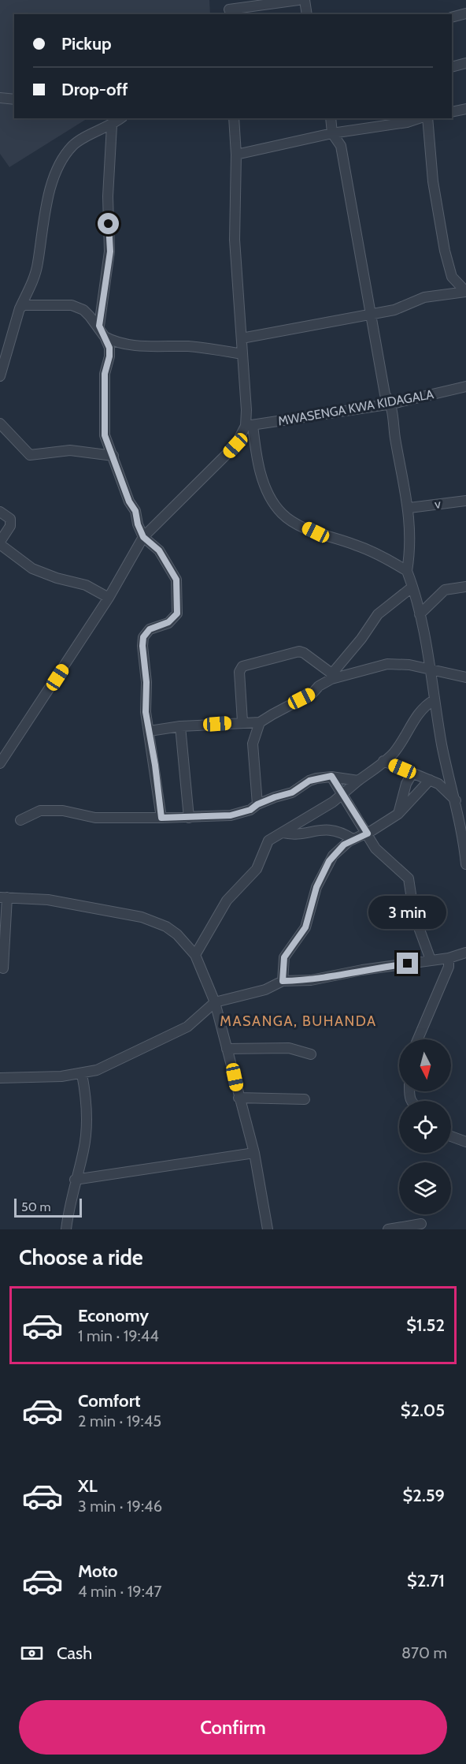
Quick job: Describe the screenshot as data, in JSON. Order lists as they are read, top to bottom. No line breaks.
{"streets":{"street":["MWASENGA KWA KIDAGALA","v"]},"districts":["MASANGA, BUHANDA"],"scale_bar":"50 m","north":"bottom","page":{"banner":["Pickup","Drop-off"],"bubble":"3 min","scale":"50 m","heading":"Choose a ride","list":[{"name":"Economy","note":"1 min · 19:44","value":"$1.52"},{"name":"Comfort","note":"2 min · 19:45","value":"$2.05"},{"name":"XL","note":"3 min · 19:46","value":"$2.59"},{"name":"Moto","note":"4 min · 19:47","value":"$2.71"}],"pay":["Cash","870 m"],"buttons":"Confirm"}}
